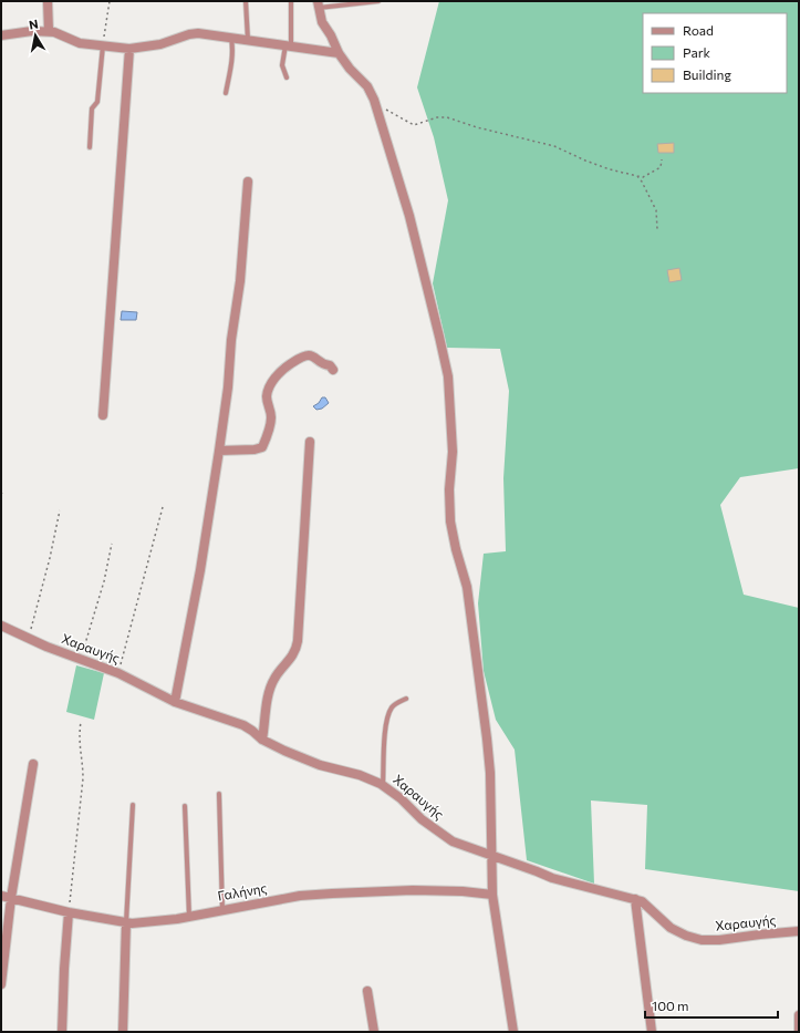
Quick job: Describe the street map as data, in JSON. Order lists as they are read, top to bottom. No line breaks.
{"streets":{"street":["Χαραυγής","Γαλήνης"]},"legend":["Road","Park","Building"],"scale_bar":"100 m","north":"top"}
